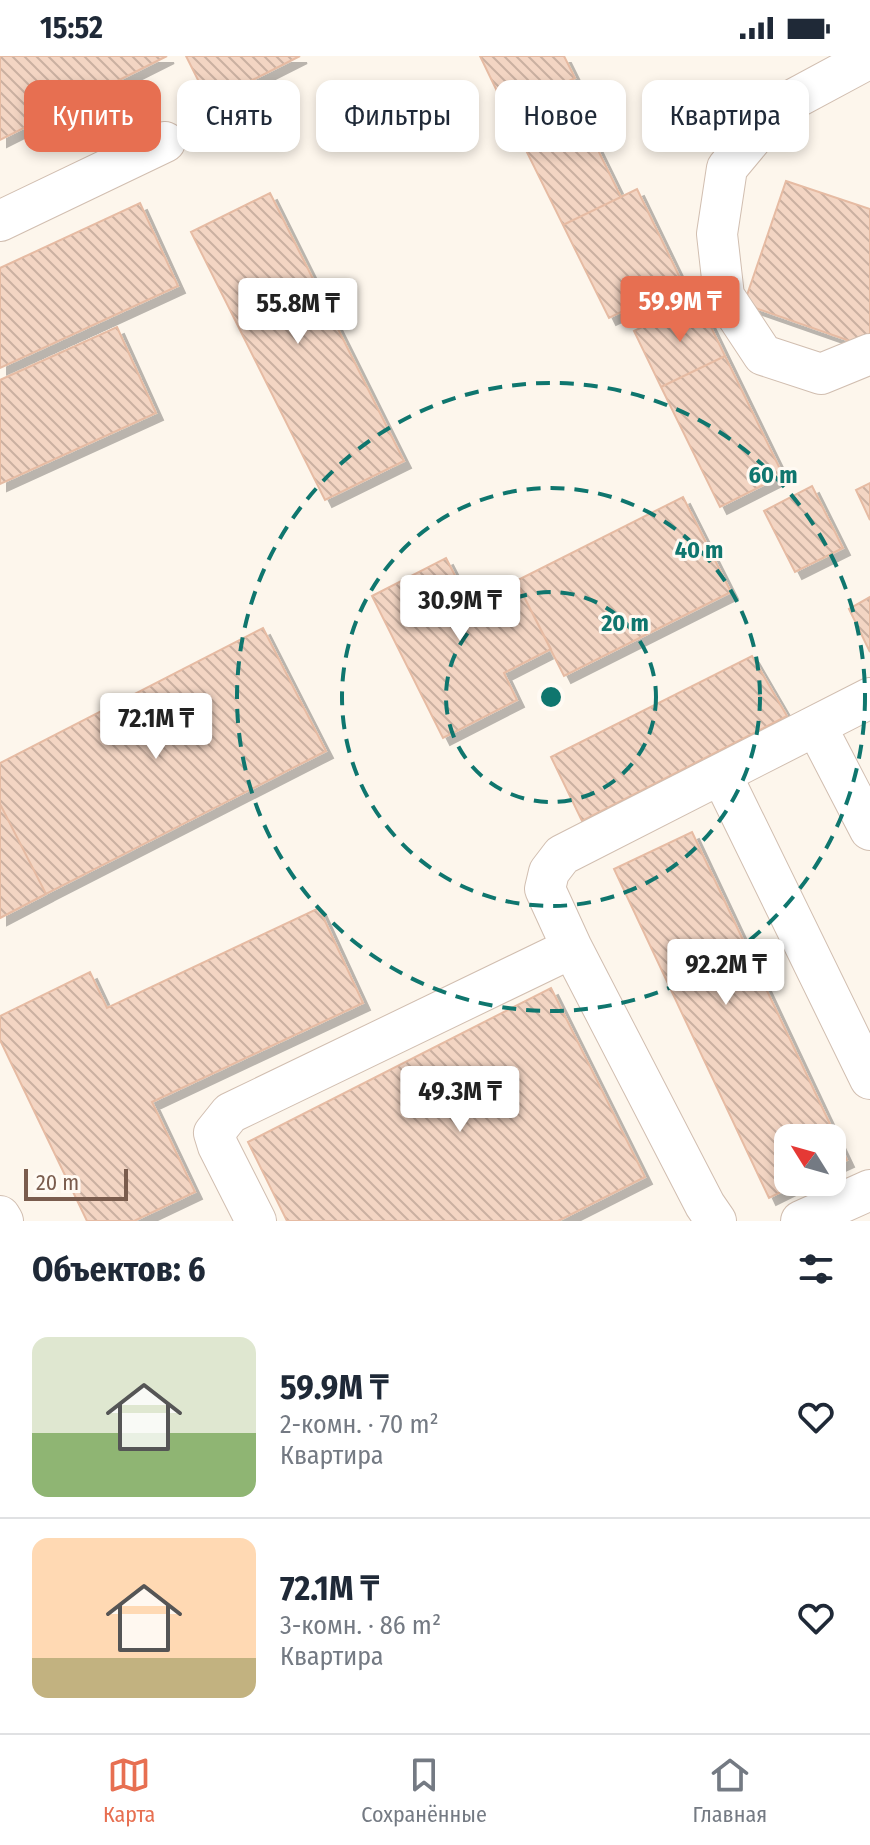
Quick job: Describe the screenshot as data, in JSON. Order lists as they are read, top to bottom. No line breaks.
{"scale_bar":"20 m","north":"top left","page":{"status":"15:52","chip":["Купить","Снять","Фильтры","Новое","Квартира"],"price":["59.9M ₸","55.8M ₸","30.9M ₸","72.1M ₸","92.2M ₸","49.3M ₸"],"scale":"20 m","heading":"Объектов: 6","list":[{"name":"59.9M ₸","note":"2-комн. · 70 m² · Квартира"},{"name":"72.1M ₸","note":"3-комн. · 86 m² · Квартира"}],"tabs":["Карта","Сохранённые","Главная"]},"rings":["60 m","40 m","20 m"]}
